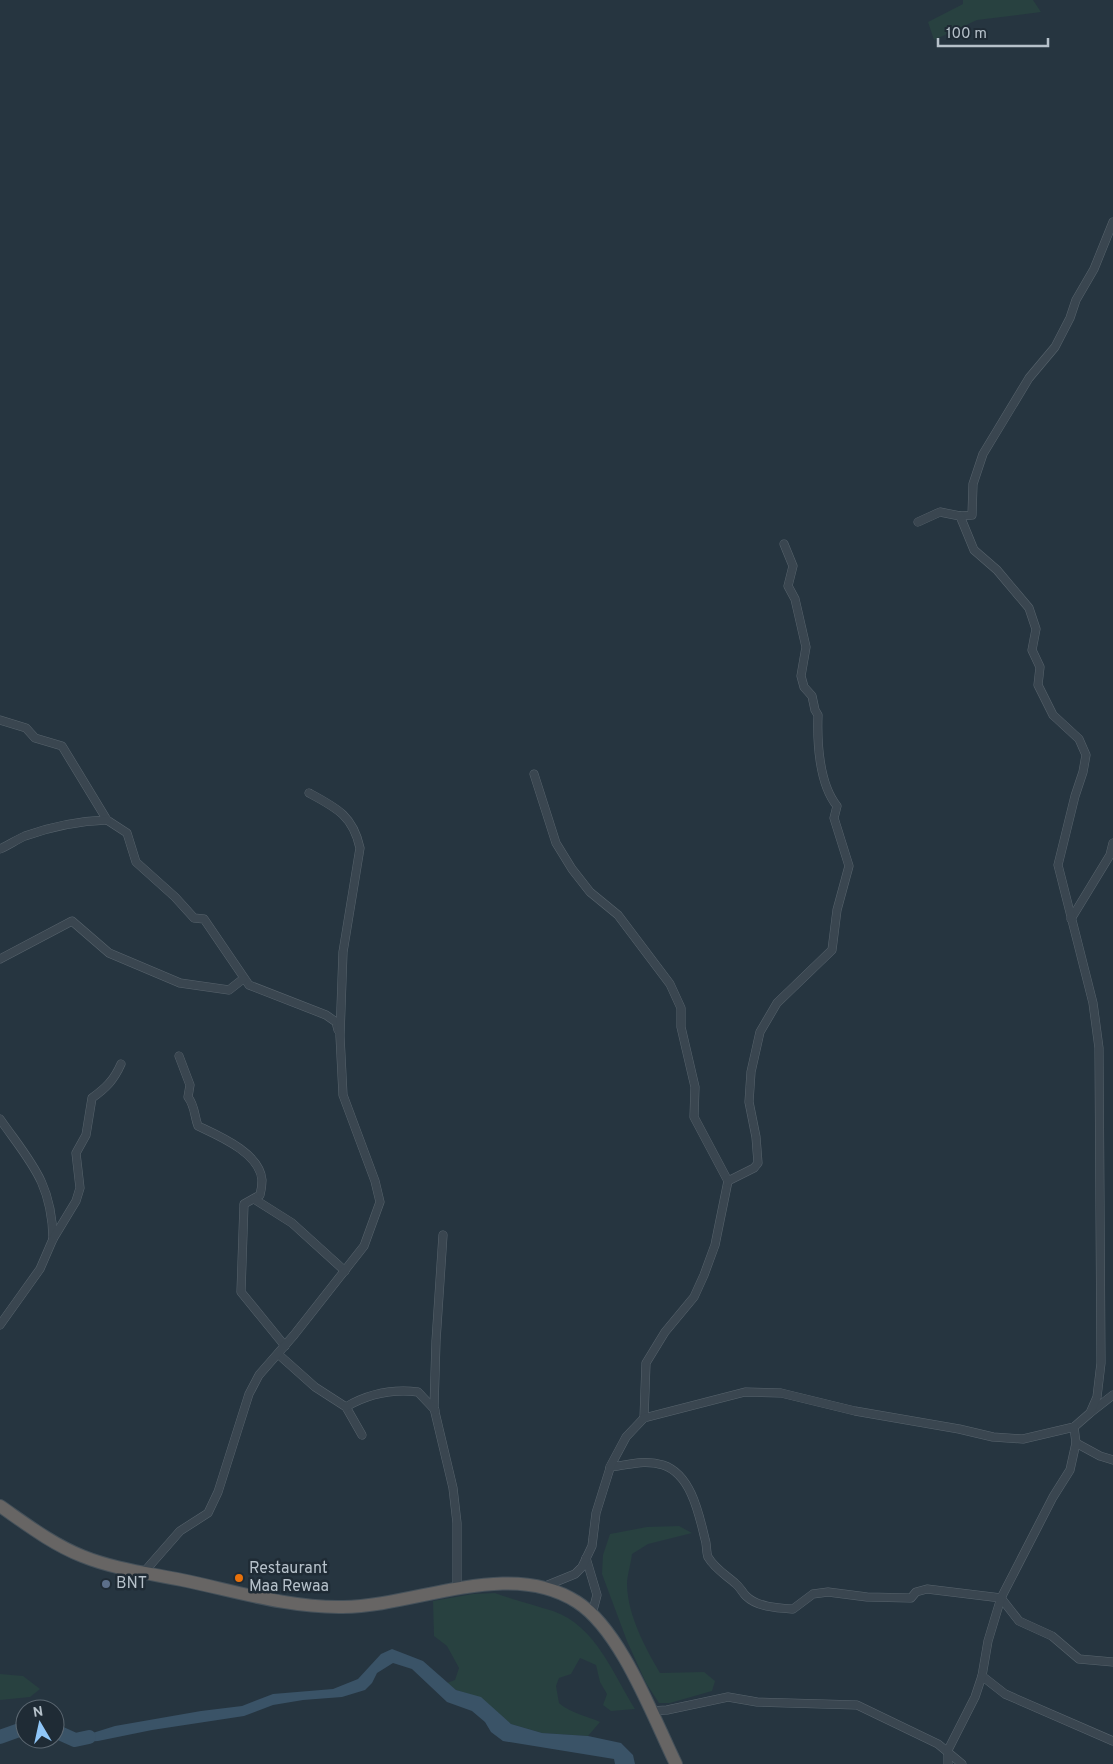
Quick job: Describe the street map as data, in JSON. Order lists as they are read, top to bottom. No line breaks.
{"places":["Restaurant Maa Rewaa","BNT"],"scale_bar":"100 m","north":"top"}
